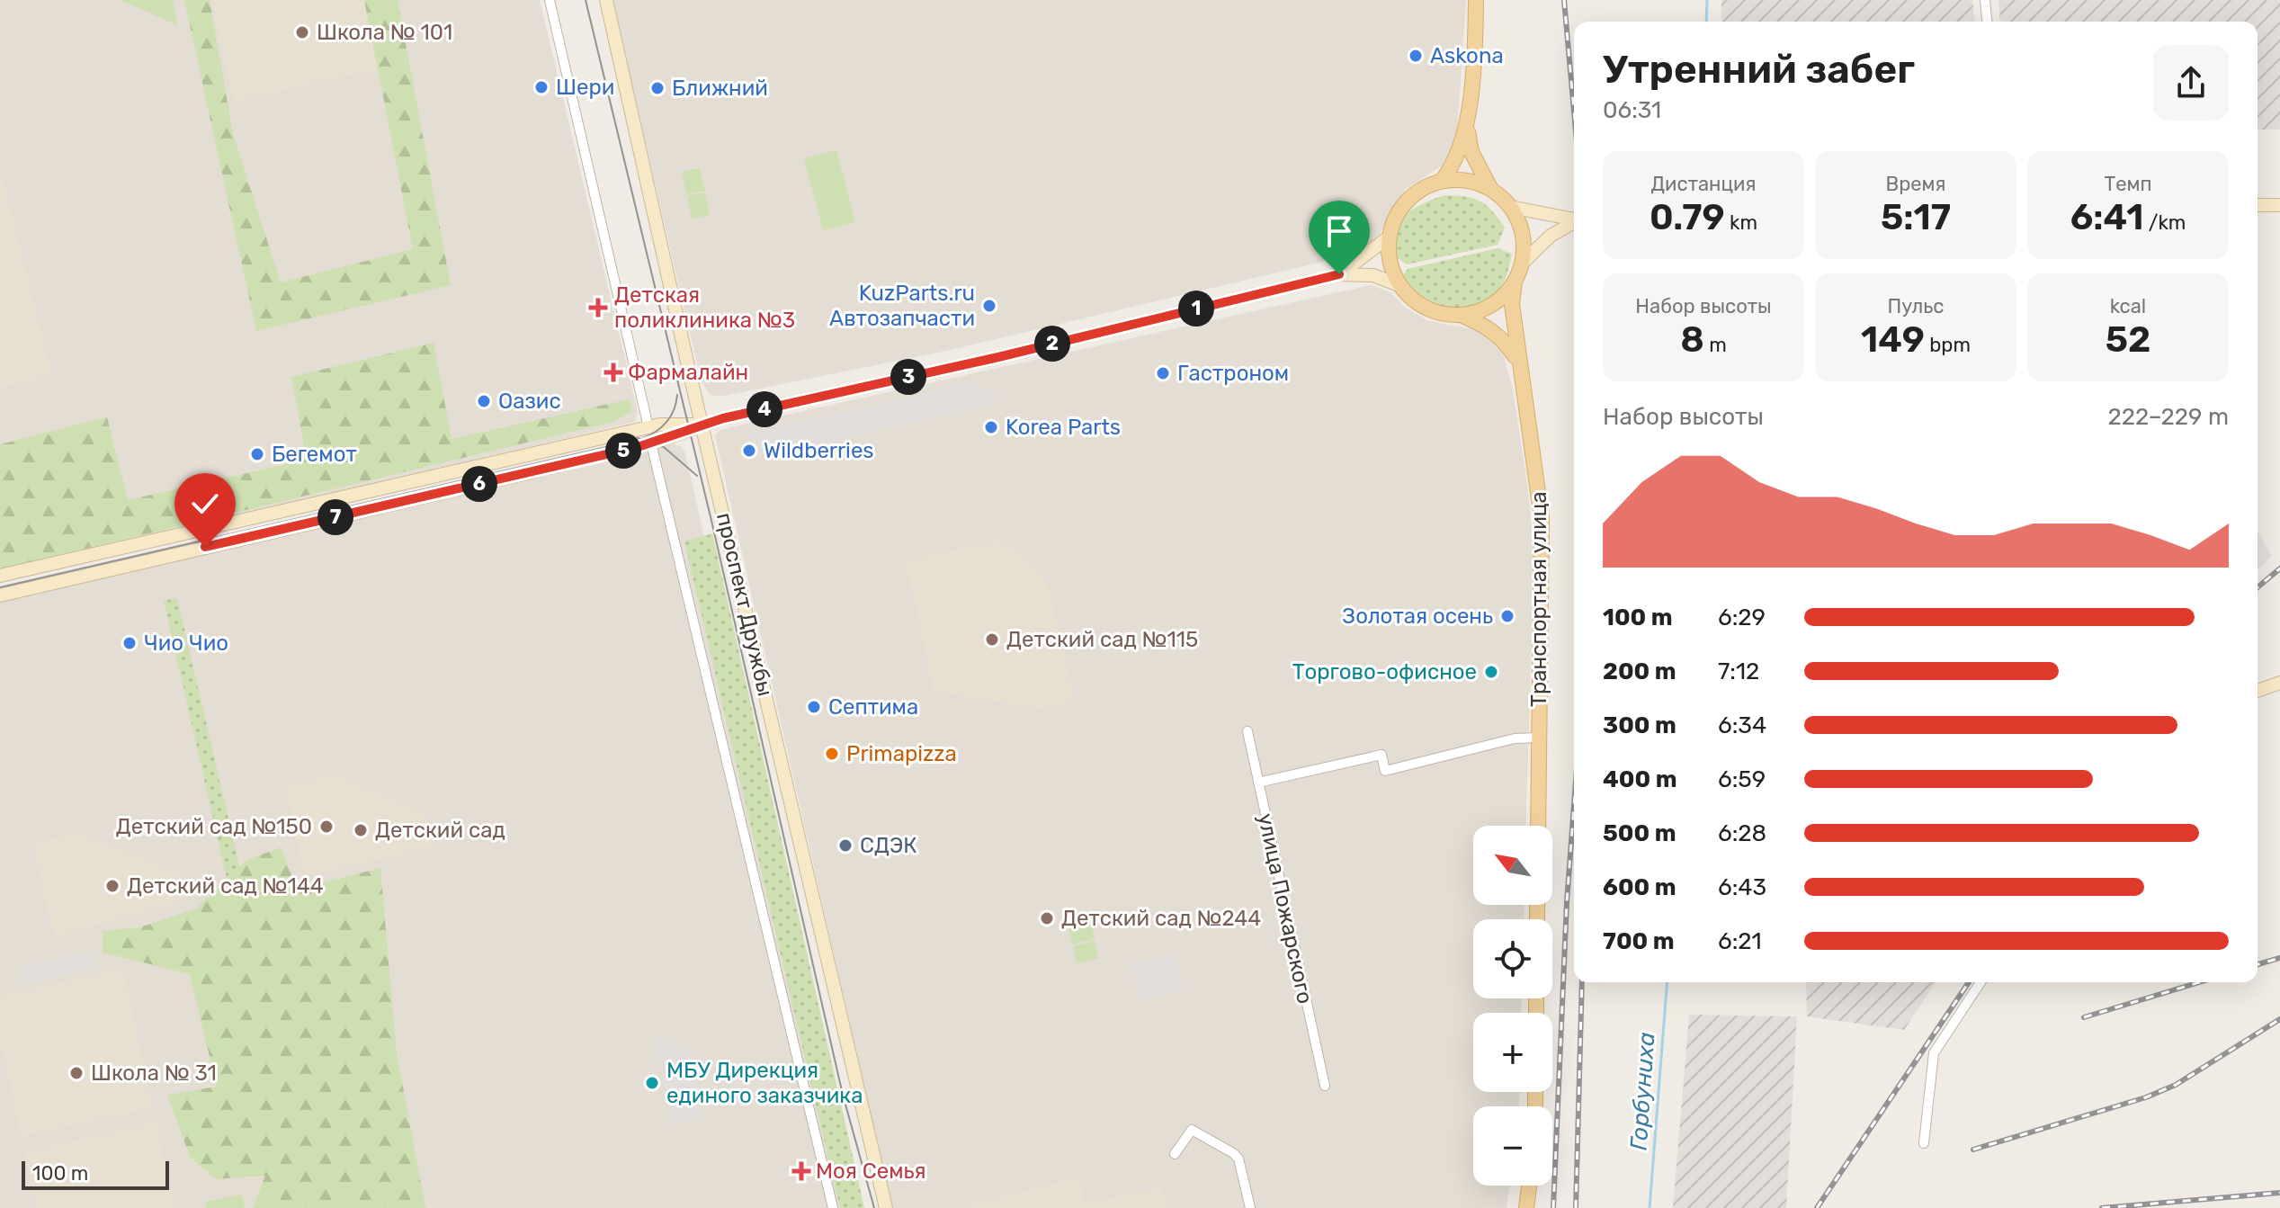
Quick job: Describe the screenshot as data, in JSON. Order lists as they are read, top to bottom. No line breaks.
{"streets":{"main road":["Транспортная улица","проспект Дружбы"],"street":["улица Пожарского"]},"water":["Горбуниха"],"places":{"other":["Школа № 101","Askona","Шери","Ближний","KuzParts.ru Автозапчасти","Гастроном","Оазис","Korea Parts","Wildberries","Бегемот","Золотая осень","Детский сад №115","Чио Чио","Торгово-офисное","Септима","Primapizza","Детский сад №150","Детский сад","СДЭК","Детский сад №144","Детский сад №244","Школа № 31","МБУ Дирекция единого заказчика"],"health":["Детская поликлиника №3","Фармалайн","Моя Семья"]},"scale_bar":"100 m","north":"top left","page":{"heading":["Утренний забег","06:31"],"stats":[["Дистанция","0.79 km"],["Время","5:17"],["Темп","6:41 /km"],["Набор высоты","8 m"],["Пульс","149 bpm"],["kcal","52"]],"pins":["1","2","3","4","5","6","7"],"chart":["Набор высоты","222–229 m"],"list":[{"name":"100 m","note":"6:29"},{"name":"200 m","note":"7:12"},{"name":"300 m","note":"6:34"},{"name":"400 m","note":"6:59"},{"name":"500 m","note":"6:28"},{"name":"600 m","note":"6:43"},{"name":"700 m","note":"6:21"}],"map_buttons":["+","−"],"scale":"100 m"}}
